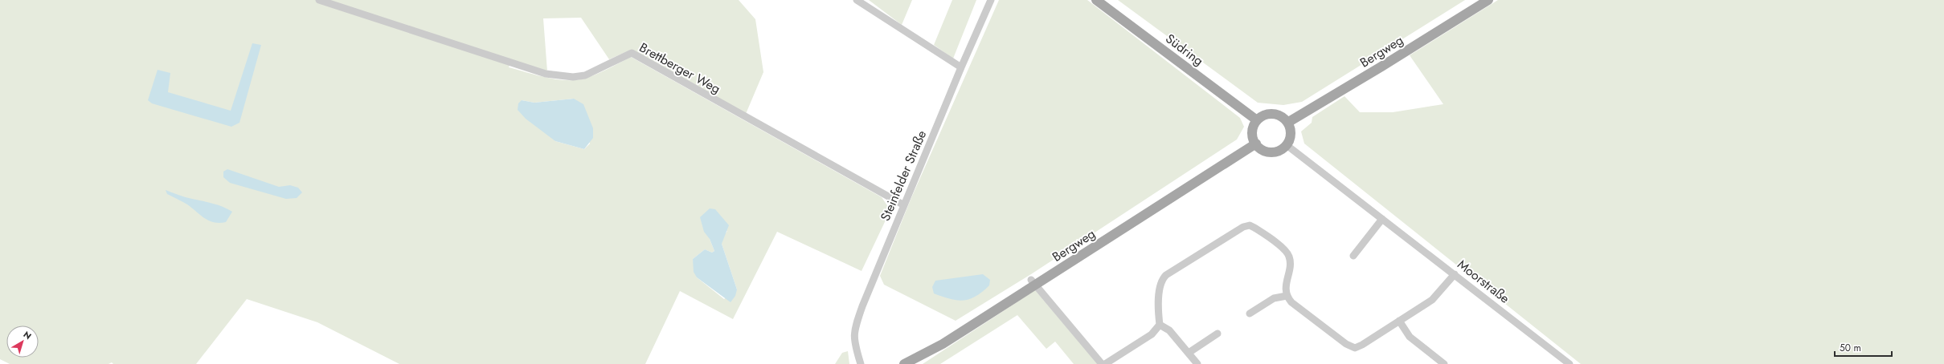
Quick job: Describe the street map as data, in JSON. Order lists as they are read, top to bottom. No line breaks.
{"streets":{"main road":["Südring","Bergweg"],"street":["Brettberger Weg","Steinfelder Straße","Moorstraße"]},"crossings":[["Südring","Bergweg"],["Südring","Moorstraße"],["Bergweg","Moorstraße"],["Brettberger Weg","Steinfelder Straße"]],"scale_bar":"50 m","north":"top right"}
